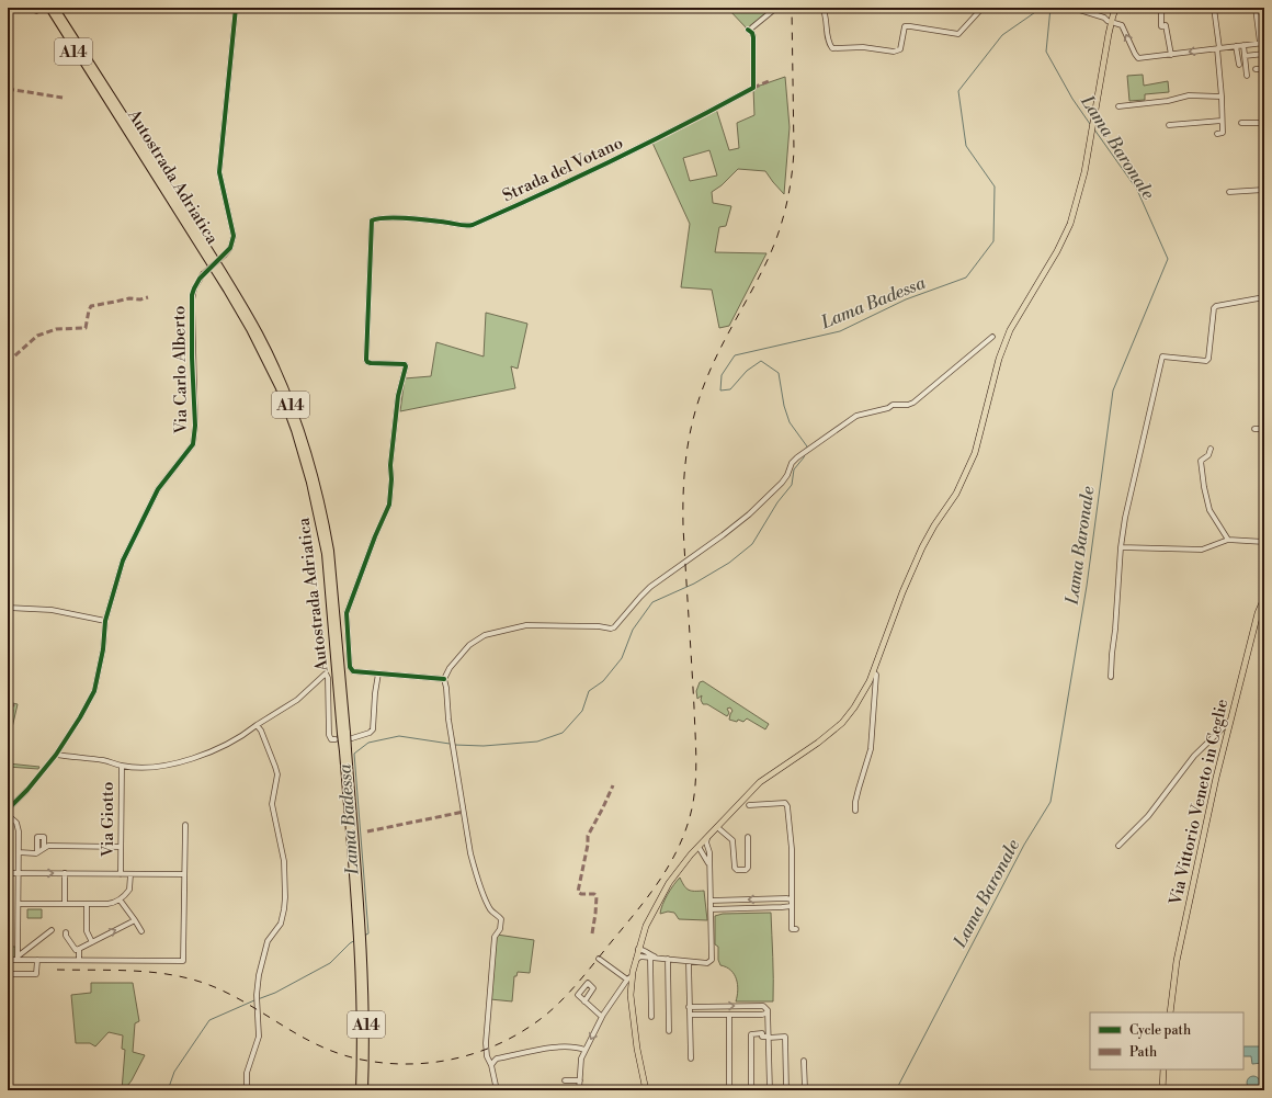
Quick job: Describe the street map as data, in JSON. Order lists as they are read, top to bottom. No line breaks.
{"streets":{"highway":["A14","Autostrada Adriatica"],"main road":["Via Vittorio Veneto in Ceglie"],"street":["Strada del Votano","Via Carlo Alberto","Via Giotto"]},"crossings":[["A14","Autostrada Adriatica"]],"water":["Lama Baronale","Lama Badessa"],"legend":["Cycle path","Path"]}
